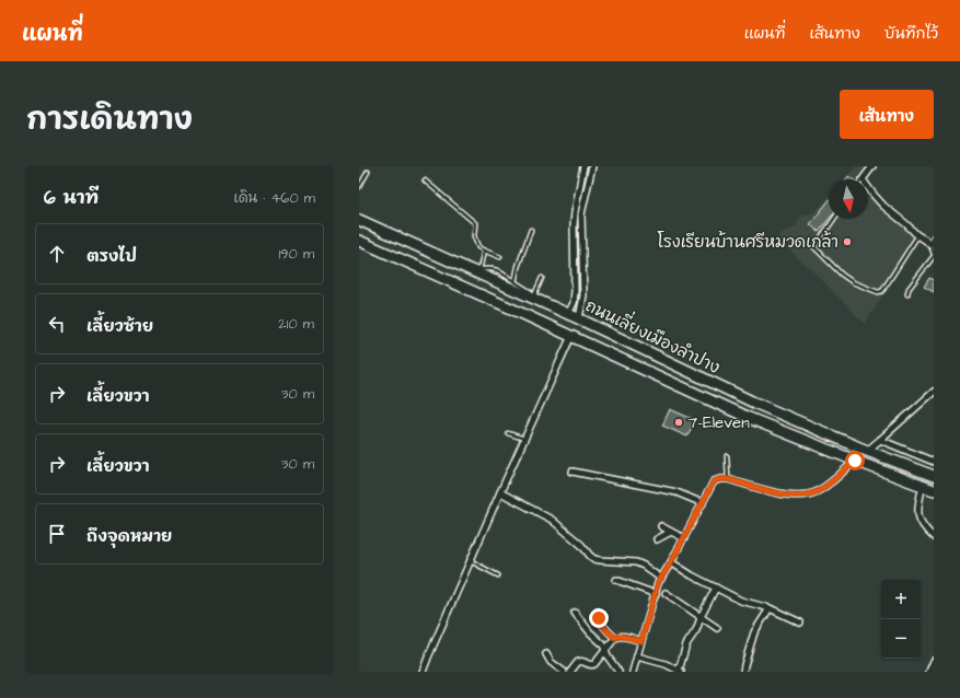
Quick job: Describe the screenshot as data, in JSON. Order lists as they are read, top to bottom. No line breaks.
{"streets":{"highway":["ถนนเลี่ยงเมืองลำปาง"]},"places":["โรงเรียนบ้านศรีหมวดเกล้า","7-Eleven"],"north":"bottom","page":{"header":"แผนที่","nav":["แผนที่","เส้นทาง","บันทึกไว้"],"title":"การเดินทาง","buttons":"เส้นทาง","heading":["6 นาที","เดิน · 460 m"],"list":[["ตรงไป","190 m"],["เลี้ยวซ้าย","210 m"],["เลี้ยวขวา","30 m"],["เลี้ยวขวา","30 m"],"ถึงจุดหมาย"],"map_buttons":["+","−"]}}
